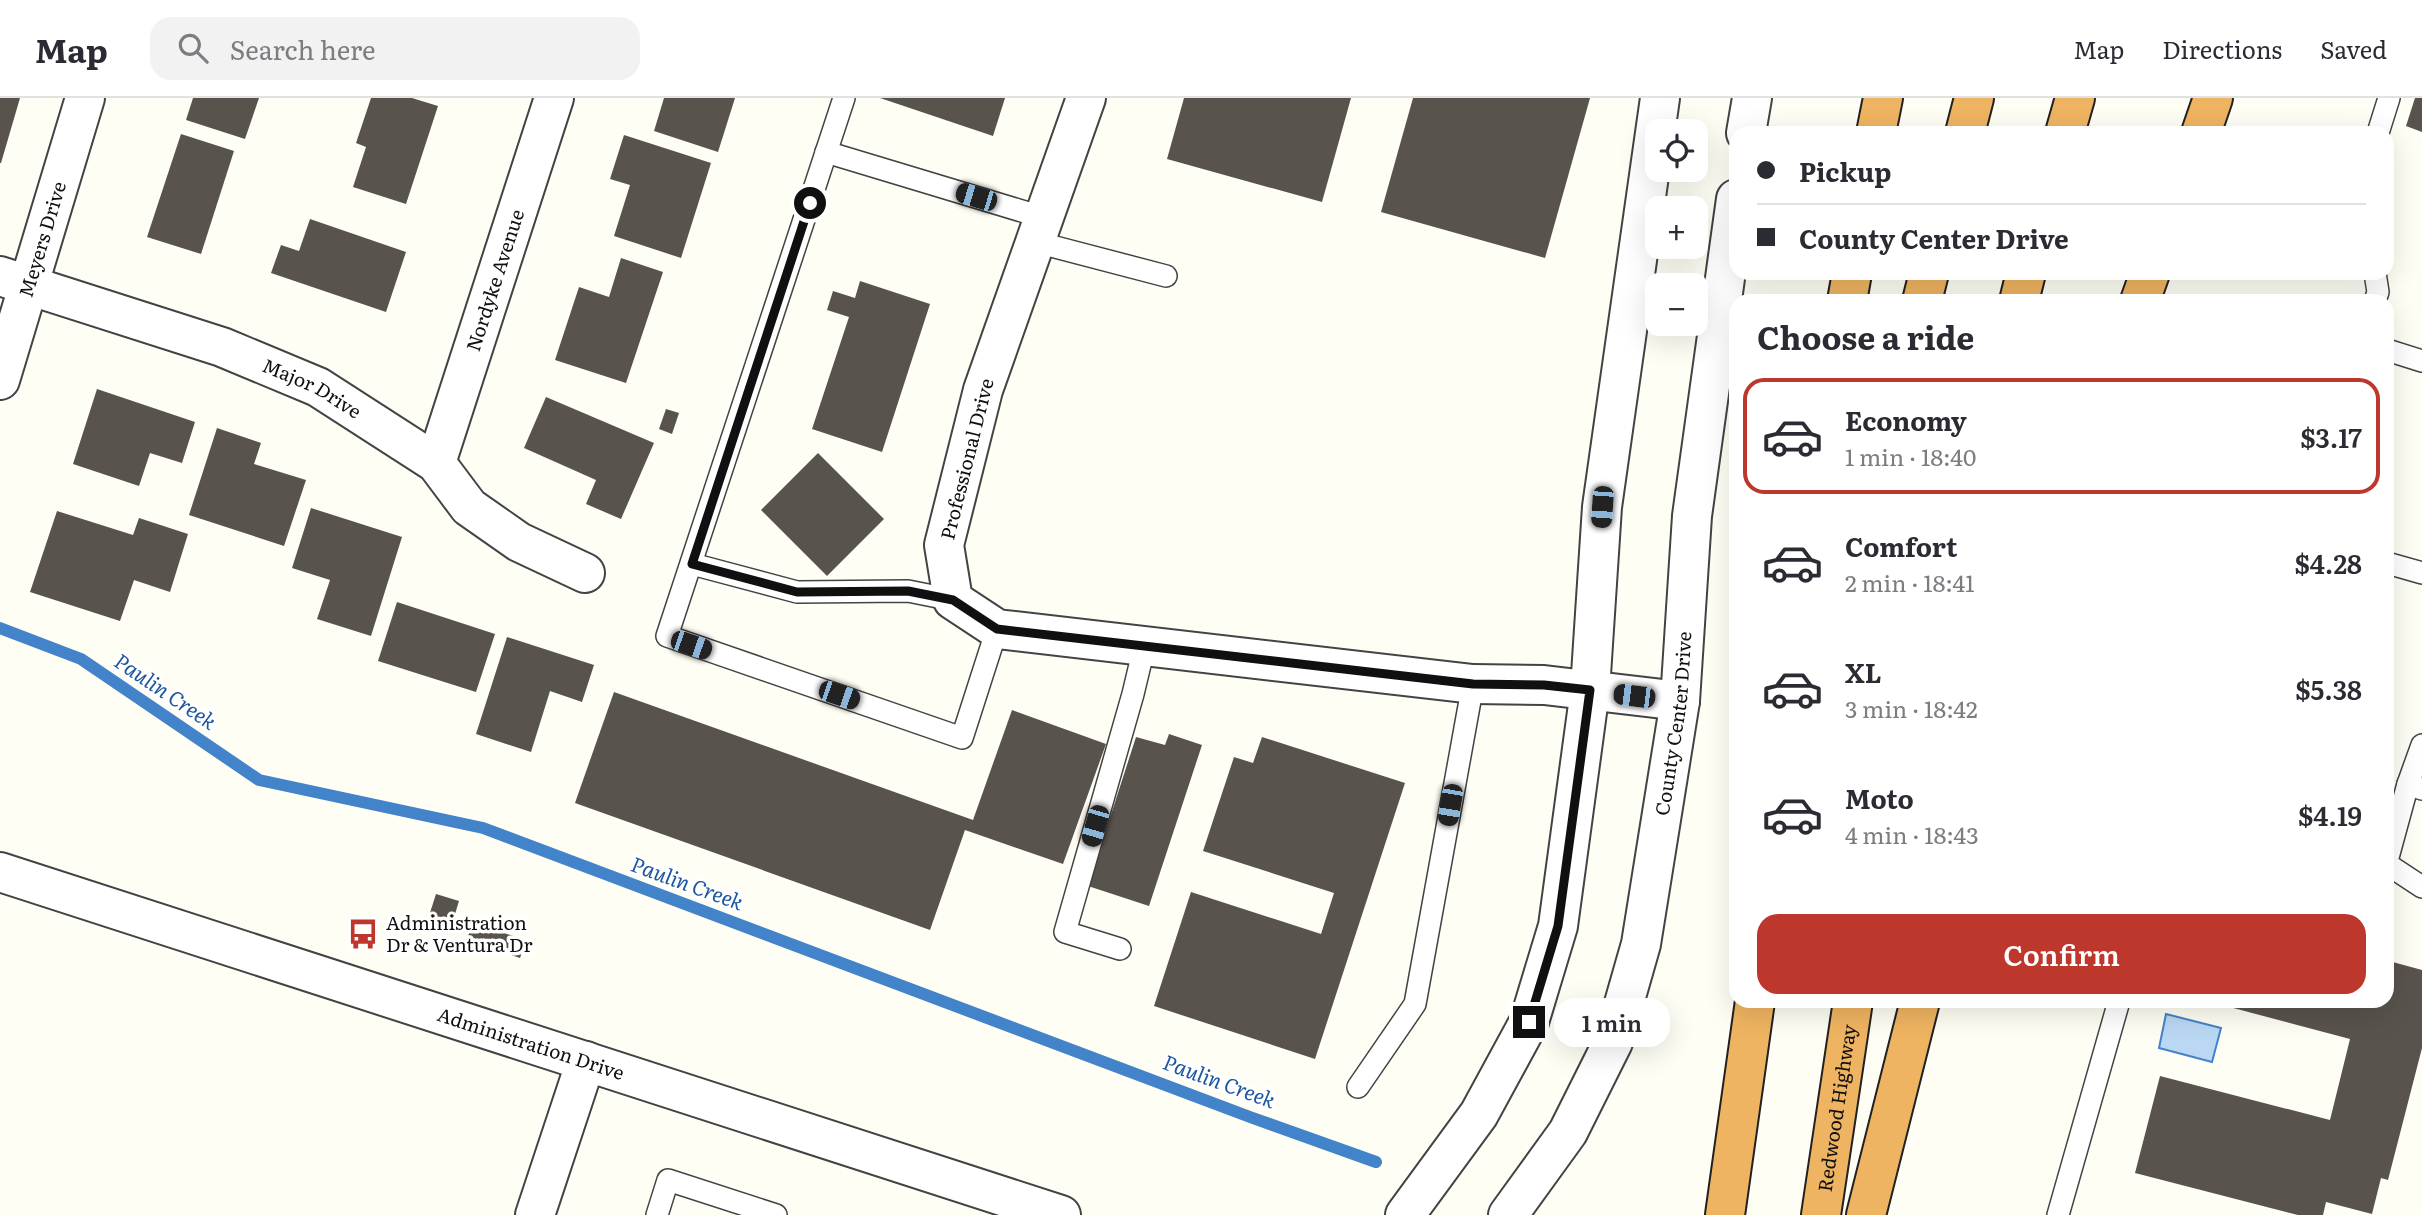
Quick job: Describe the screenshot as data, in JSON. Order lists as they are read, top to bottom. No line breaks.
{"streets":{"highway":["Redwood Highway"],"street":["Meyers Drive","Nordyke Avenue","Major Drive","Professional Drive","County Center Drive","Administration Drive"]},"crossings":[["Meyers Drive","Major Drive"],["Nordyke Avenue","Major Drive"]],"water":["Paulin Creek"],"places":{"bus stop":["Administration Dr & Ventura Dr"]},"page":{"header":"Map","search":"Search here","nav":["Map","Directions","Saved"],"map_buttons":["+","−"],"banner":["Pickup","County Center Drive"],"heading":"Choose a ride","list":[{"name":"Economy","note":"1 min · 18:40","value":"$3.17"},{"name":"Comfort","note":"2 min · 18:41","value":"$4.28"},{"name":"XL","note":"3 min · 18:42","value":"$5.38"},{"name":"Moto","note":"4 min · 18:43","value":"$4.19"}],"buttons":"Confirm","bubble":"1 min"}}
